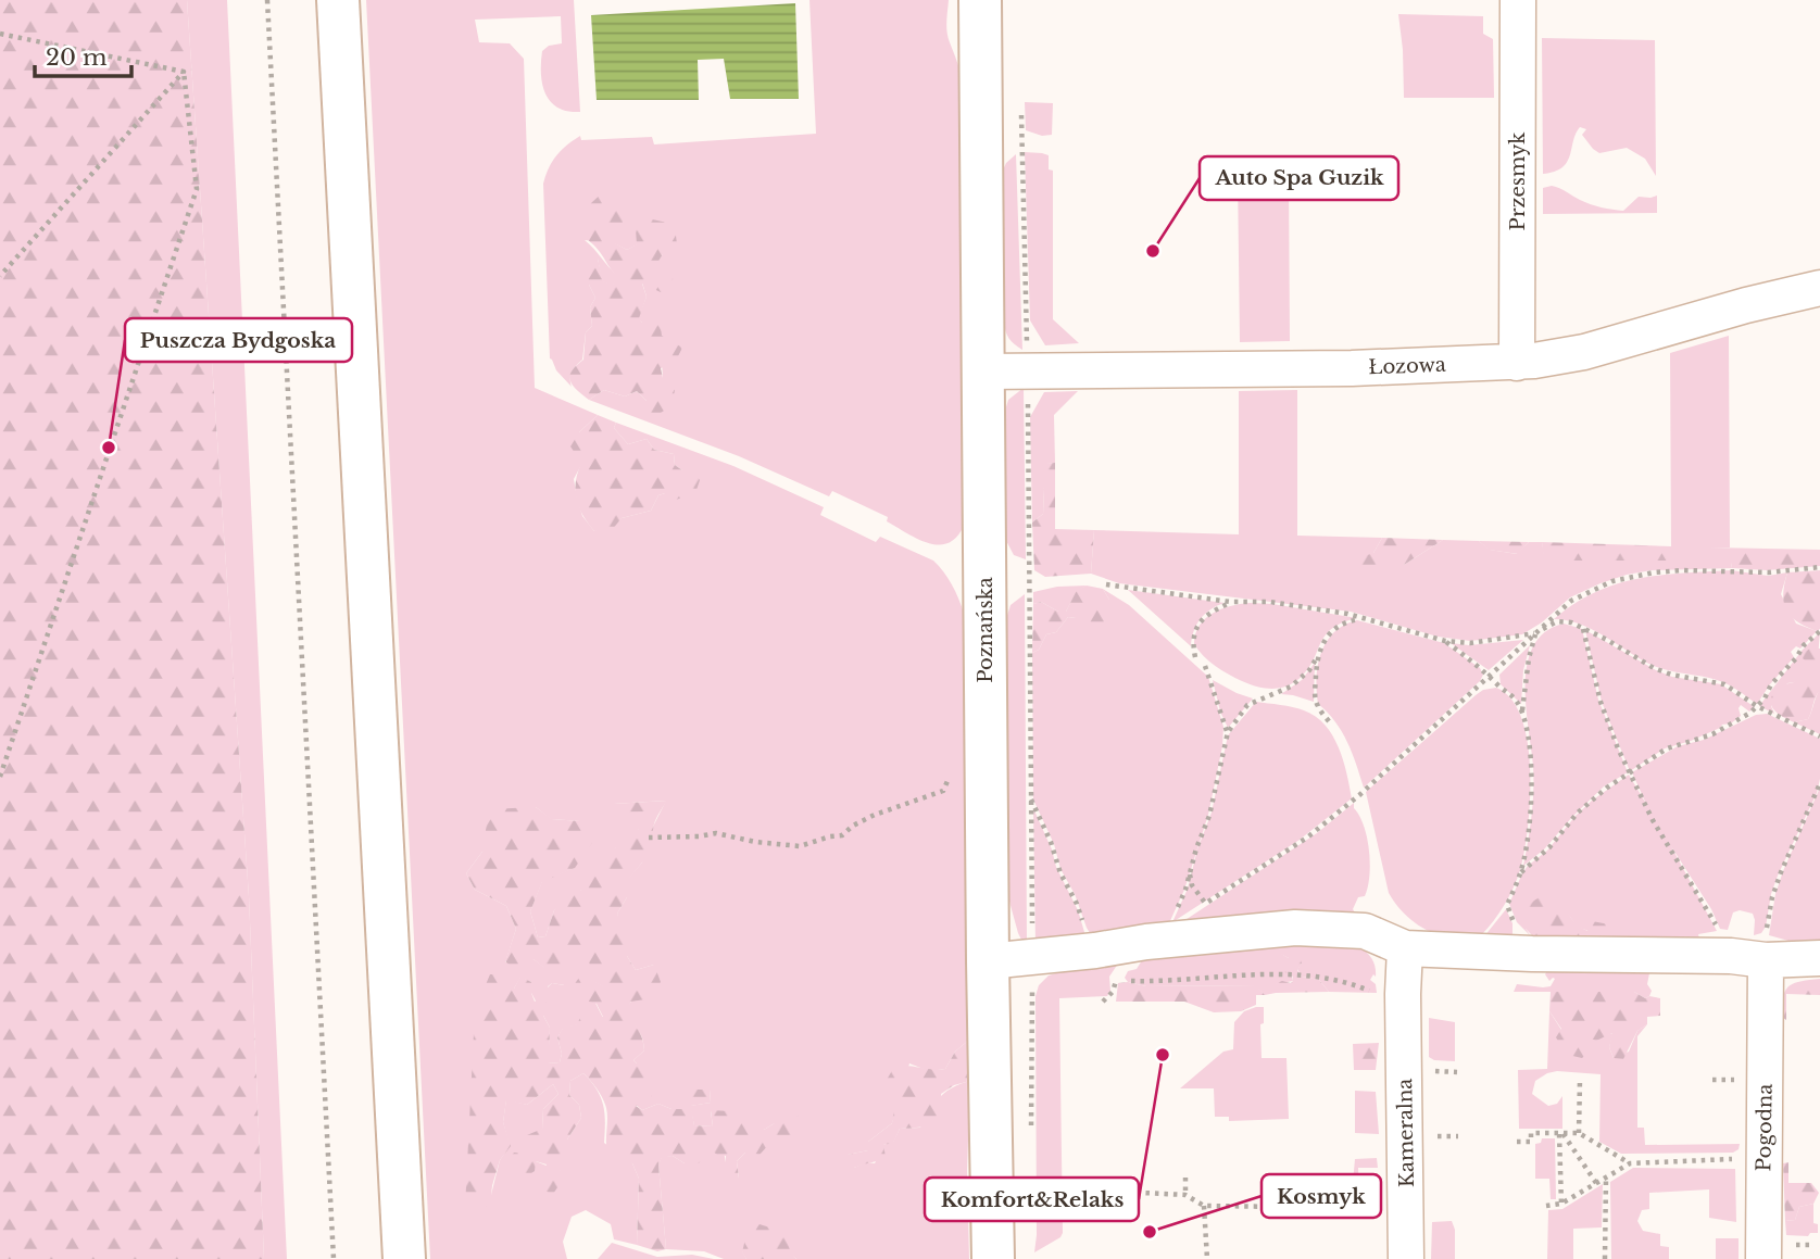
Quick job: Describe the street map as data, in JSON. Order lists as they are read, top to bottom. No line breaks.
{"streets":{"main road":["Poznańska"],"street":["Przesmyk","Łozowa","Pogodna","Kameralna"]},"crossings":[["Przesmyk","Łozowa"],["Łozowa","Poznańska"]],"places":["Auto Spa Guzik","Puszcza Bydgoska","Komfort&Relaks","Kosmyk"],"scale_bar":"20 m"}
